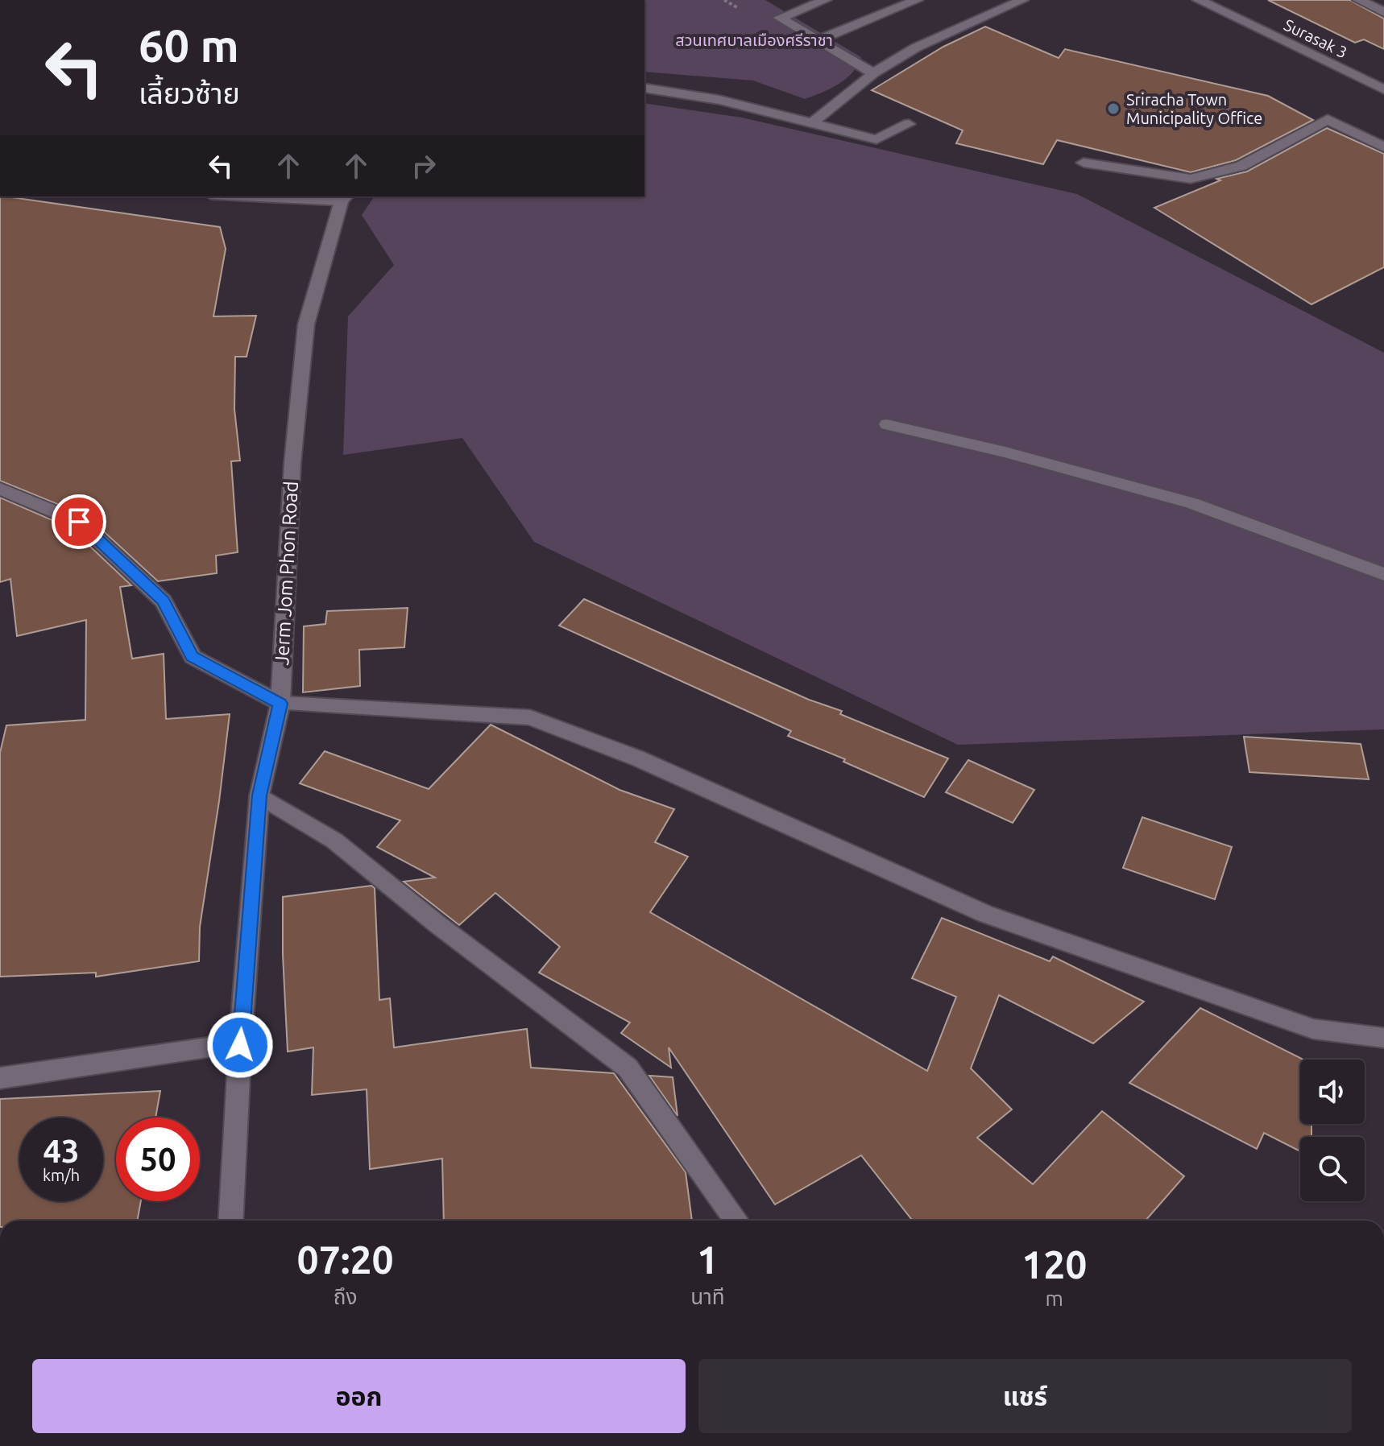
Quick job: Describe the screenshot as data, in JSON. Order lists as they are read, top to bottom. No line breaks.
{"streets":{"street":["Surasak 3","Jerm Jom Phon Road"]},"parks":["สวนเทศบาลเมืองศรีราชา"],"places":["Sriracha Town Municipality Office"],"page":{"turn":["60 m","เลี้ยวซ้าย"],"speed":"43 km/h","limit":"50","eta":["07:20","ถึง","1","นาที","120","m"],"buttons":["ออก","แชร์"]}}
